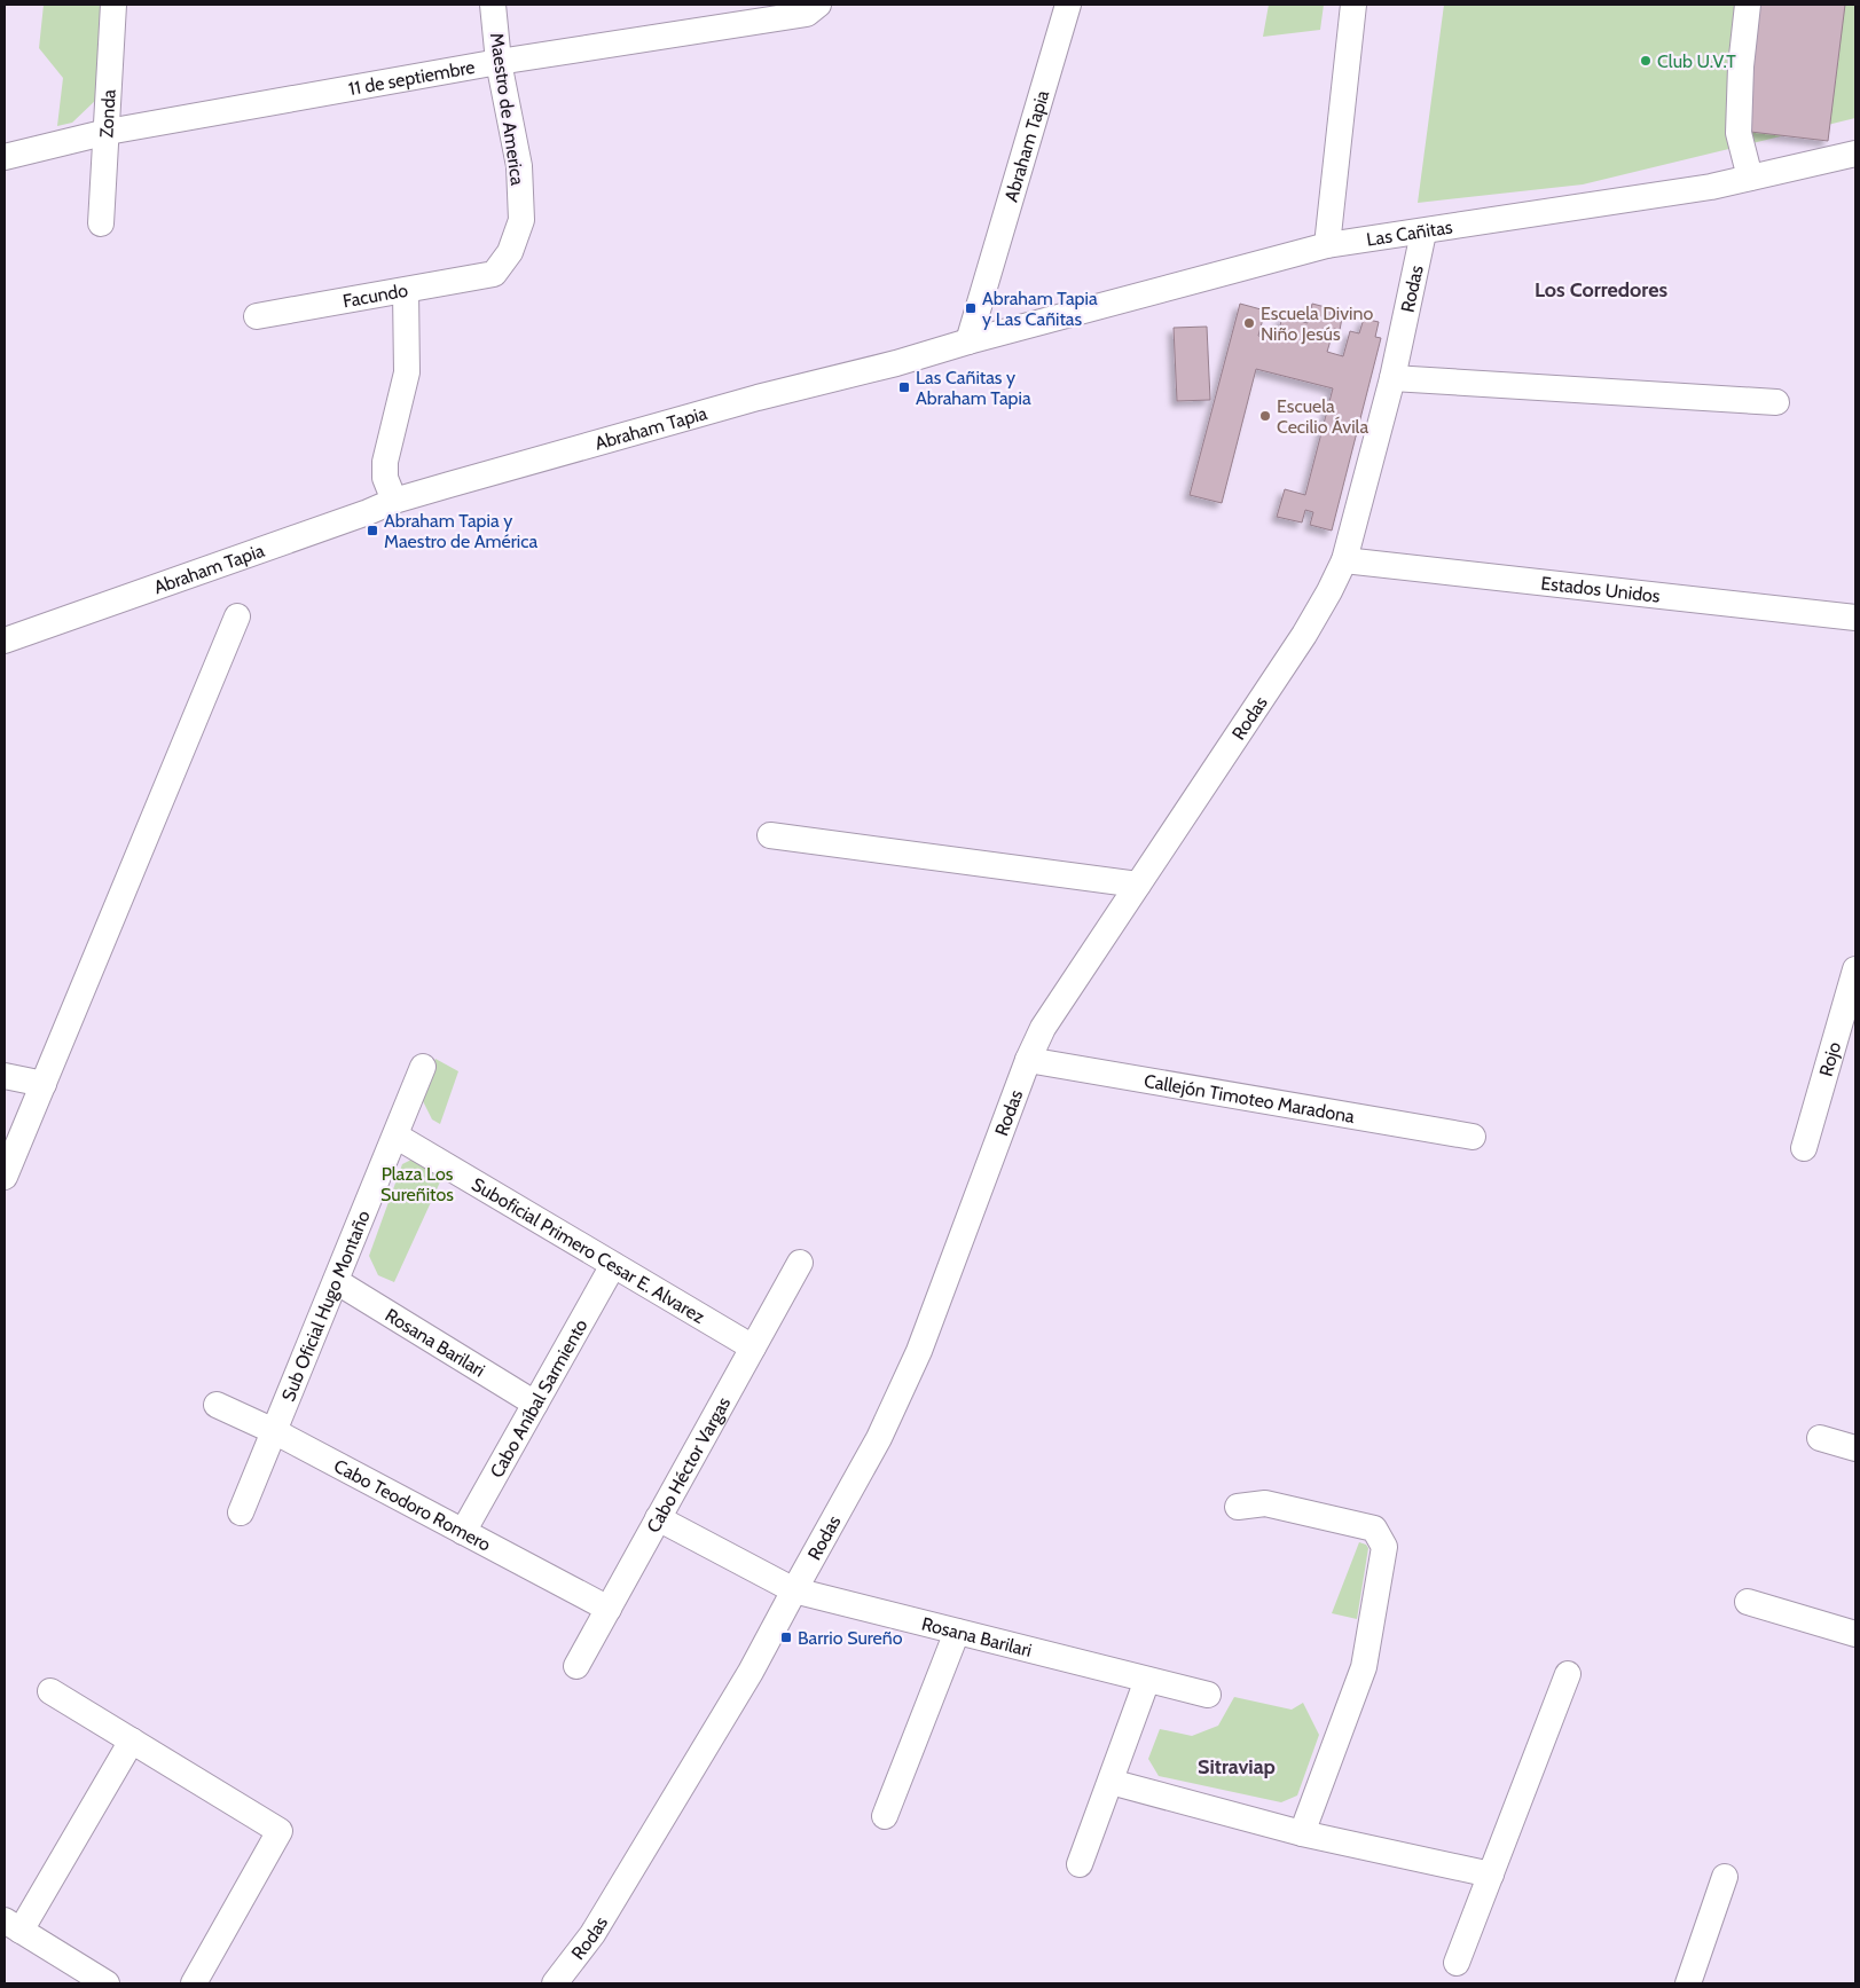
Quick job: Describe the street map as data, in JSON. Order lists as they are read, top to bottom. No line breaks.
{"streets":{"street":["11 de septiembre","Maestro de America","Zonda","Abraham Tapia","Las Cañitas","Rodas","Facundo","Estados Unidos","Rojo","Callejón Timoteo Maradona","Suboficial Primero Cesar E. Alvarez","Sub Oficial Hugo Montaño","Rosana Barilari","Cabo Aníbal Sarmiento","Cabo Héctor Vargas","Cabo Teodoro Romero"]},"crossings":[["11 de septiembre","Maestro de America"],["11 de septiembre","Zonda"],["Maestro de America","Facundo"],["Abraham Tapia","Las Cañitas"],["Las Cañitas","Rodas"],["Rodas","Estados Unidos"],["Rodas","Callejón Timoteo Maradona"],["Rodas","Rosana Barilari"],["Suboficial Primero Cesar E. Alvarez","Sub Oficial Hugo Montaño"],["Suboficial Primero Cesar E. Alvarez","Cabo Aníbal Sarmiento"],["Suboficial Primero Cesar E. Alvarez","Cabo Héctor Vargas"],["Sub Oficial Hugo Montaño","Rosana Barilari"],["Sub Oficial Hugo Montaño","Cabo Teodoro Romero"],["Rosana Barilari","Cabo Aníbal Sarmiento"],["Rosana Barilari","Cabo Héctor Vargas"],["Cabo Aníbal Sarmiento","Cabo Teodoro Romero"],["Cabo Héctor Vargas","Cabo Teodoro Romero"]],"districts":["Los Corredores","Sitraviap"],"parks":["Plaza Los Sureñitos"],"places":{"other":["Club U.V.T","Escuela Divino Niño Jesús","Escuela Cecilio Ávila"],"transit":["Abraham Tapia y Las Cañitas","Las Cañitas y Abraham Tapia","Abraham Tapia y Maestro de América","Barrio Sureño"]}}
